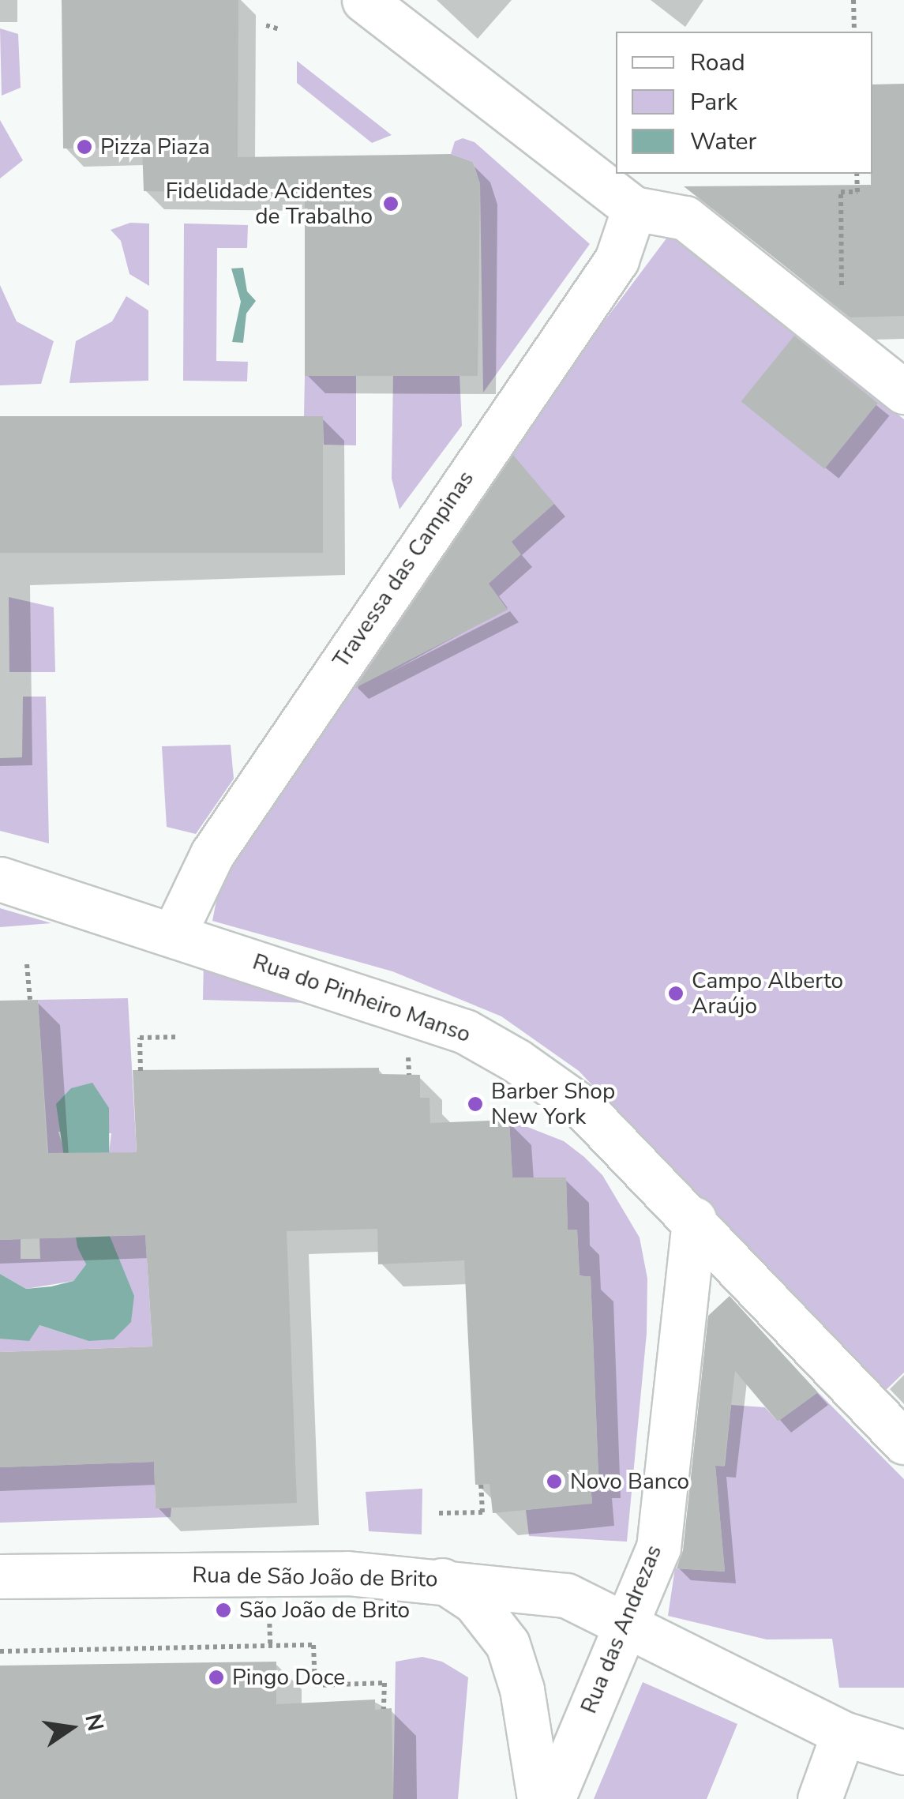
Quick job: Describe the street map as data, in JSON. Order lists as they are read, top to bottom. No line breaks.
{"streets":{"street":["Travessa das Campinas","Rua do Pinheiro Manso","Rua de São João de Brito","Rua das Andrezas"]},"crossings":[["Travessa das Campinas","Rua do Pinheiro Manso"],["Rua do Pinheiro Manso","Rua das Andrezas"],["Rua de São João de Brito","Rua das Andrezas"]],"places":["Pizza Piaza","Fidelidade Acidentes de Trabalho","Campo Alberto Araújo","Barber Shop New York","Novo Banco","São João de Brito","Pingo Doce"],"legend":["Road","Park","Water"],"north":"right"}
